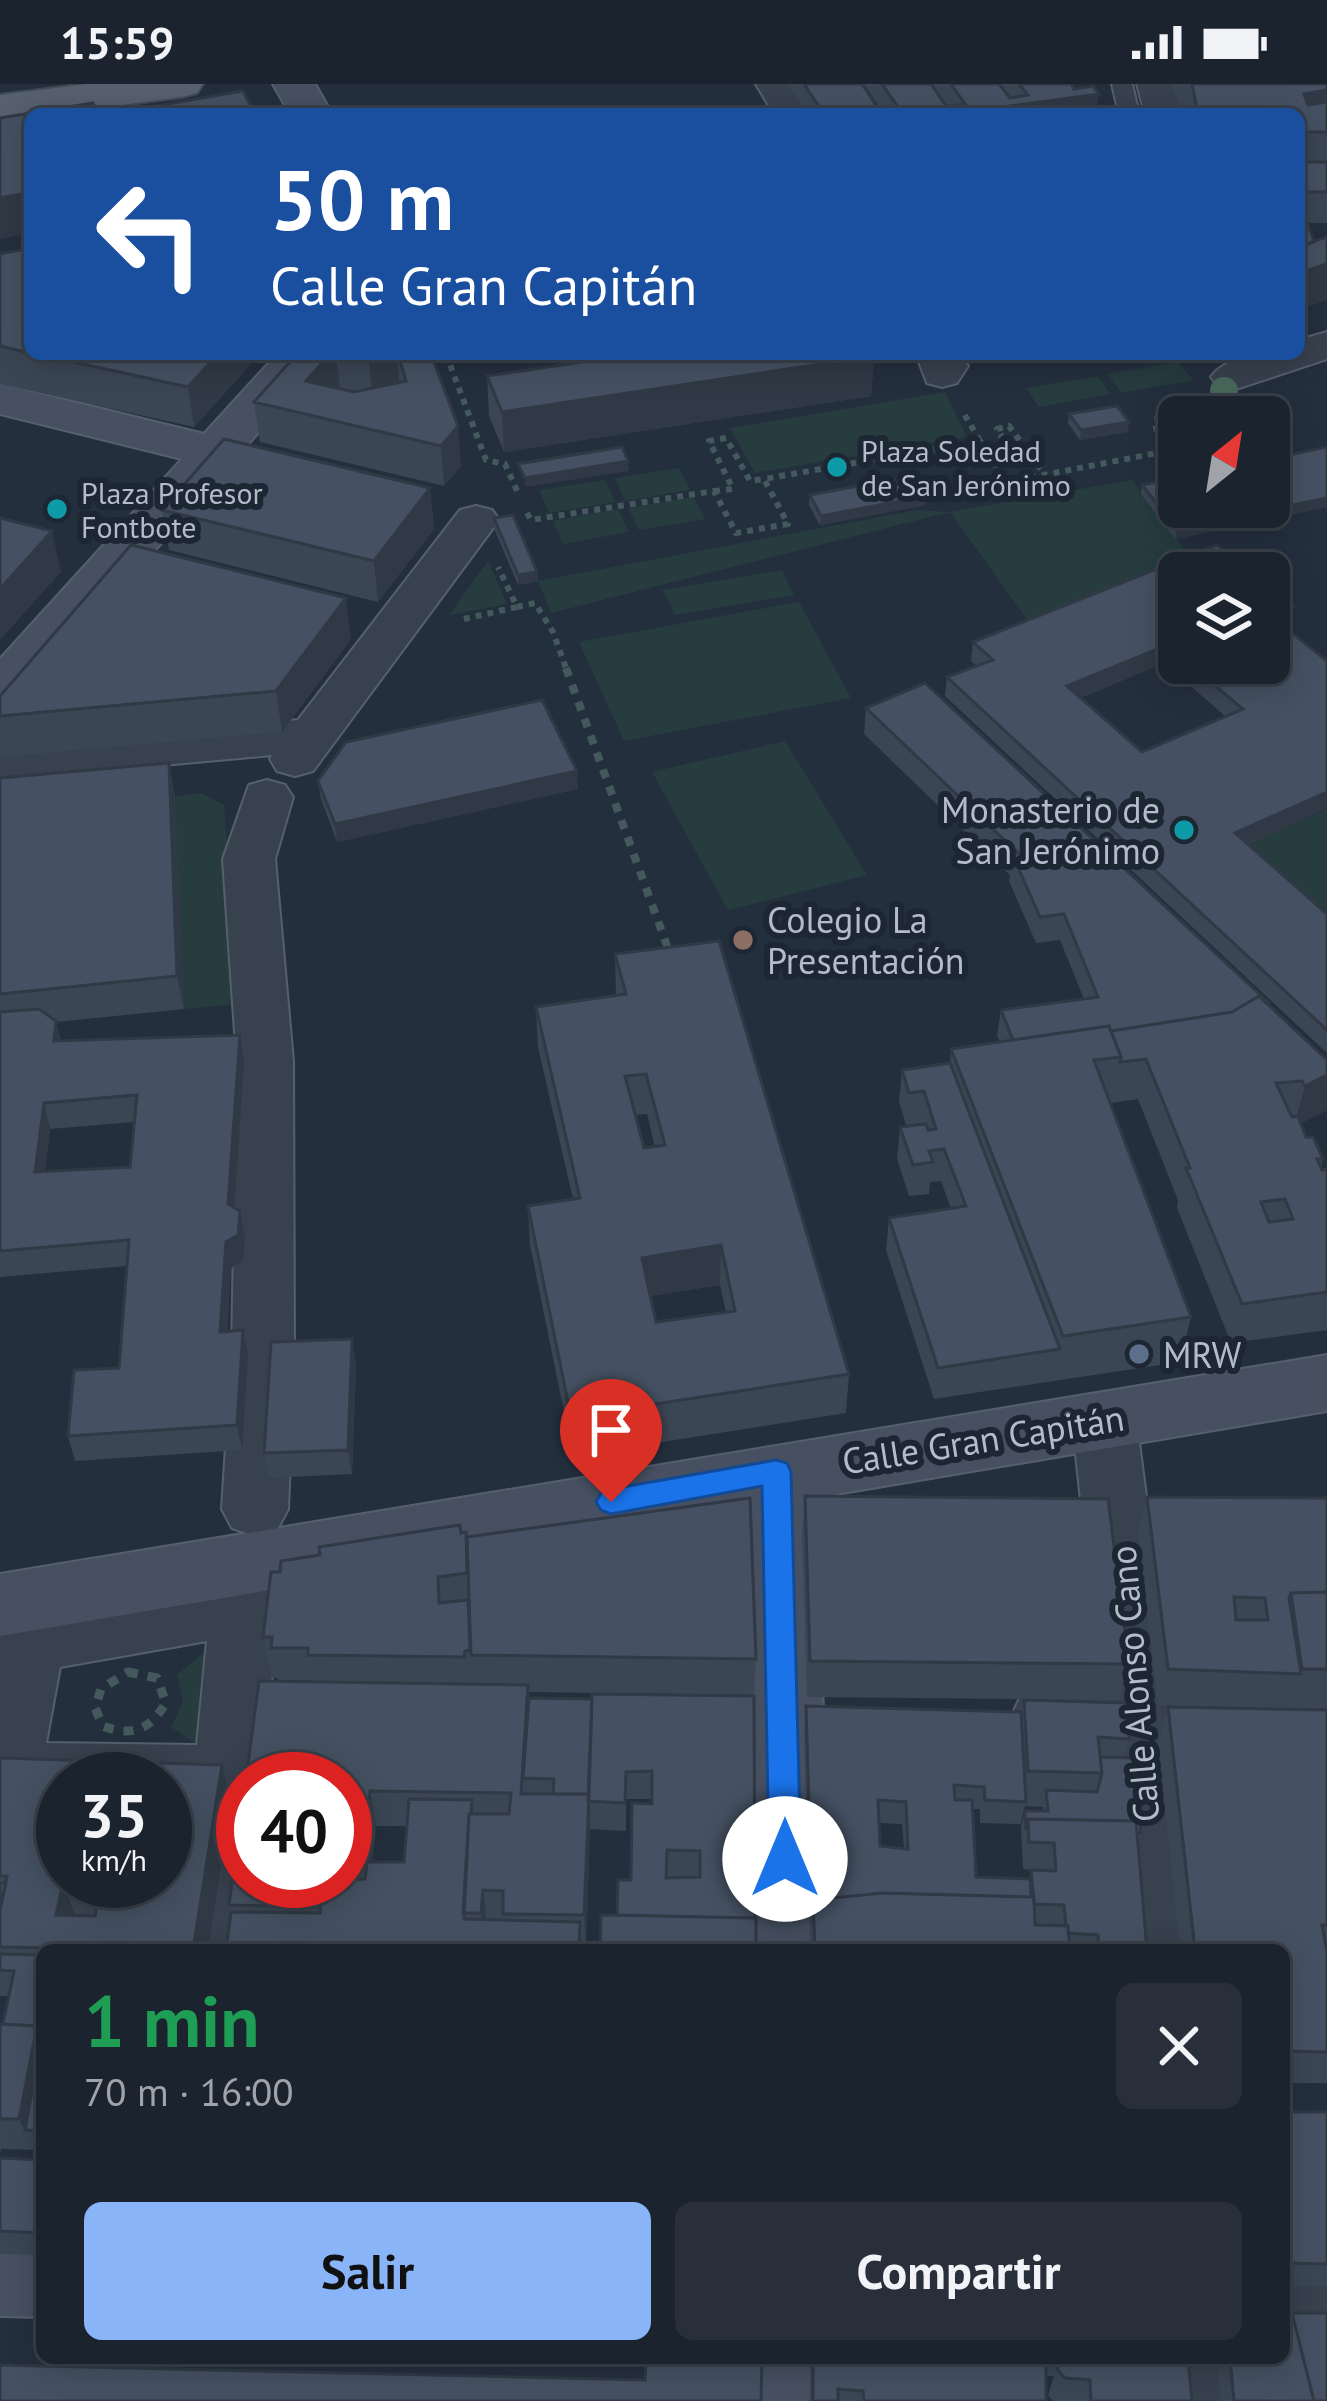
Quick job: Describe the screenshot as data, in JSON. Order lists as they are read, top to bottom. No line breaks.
{"streets":{"street":["Calle Gran Capitán","Calle Alonso Cano"]},"crossings":[["Calle Gran Capitán","Calle Alonso Cano"]],"places":["Plaza Soledad de San Jerónimo","Plaza Profesor Fontbote","Monasterio de San Jerónimo","Colegio La Presentación","MRW"],"north":"top right","page":{"status":"15:59","turn":["50 m","Calle Gran Capitán"],"speed":"35 km/h","limit":"40","heading":["1 min","70 m · 16:00"],"buttons":["Salir","Compartir"]}}
